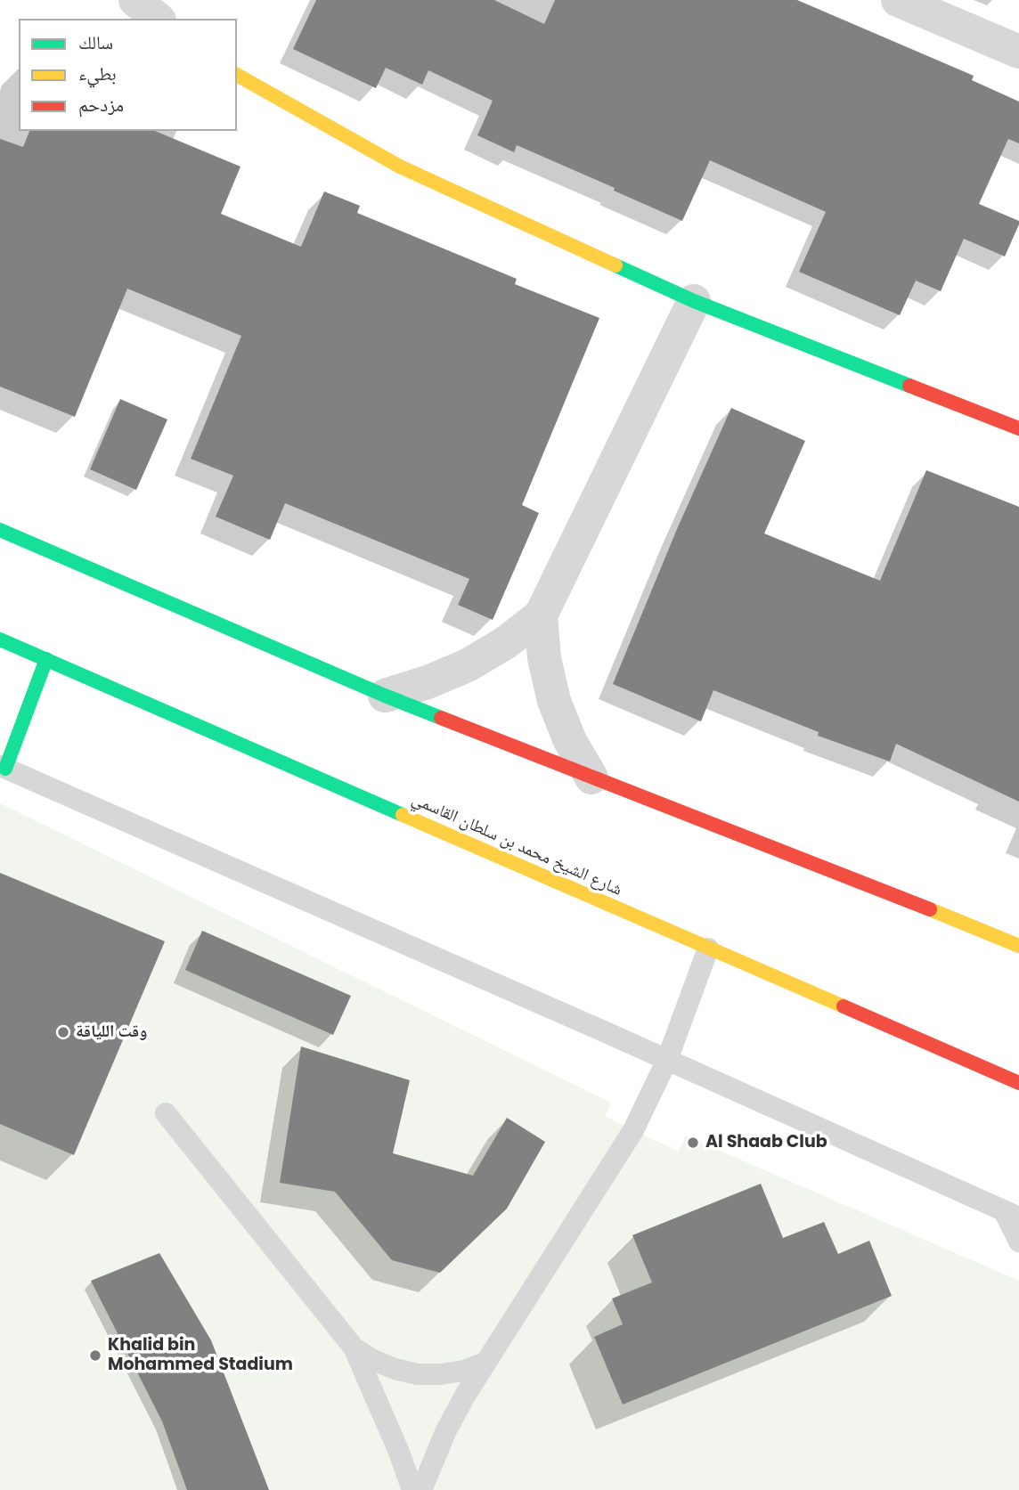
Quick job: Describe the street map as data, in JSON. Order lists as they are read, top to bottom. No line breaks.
{"streets":{"main road":["شارع الشيخ محمد بن سلطان القاسمي"]},"places":["وقت اللياقة","Al Shaab Club","Khalid bin Mohammed Stadium"],"legend":["سالك","بطيء","مزدحم"]}
